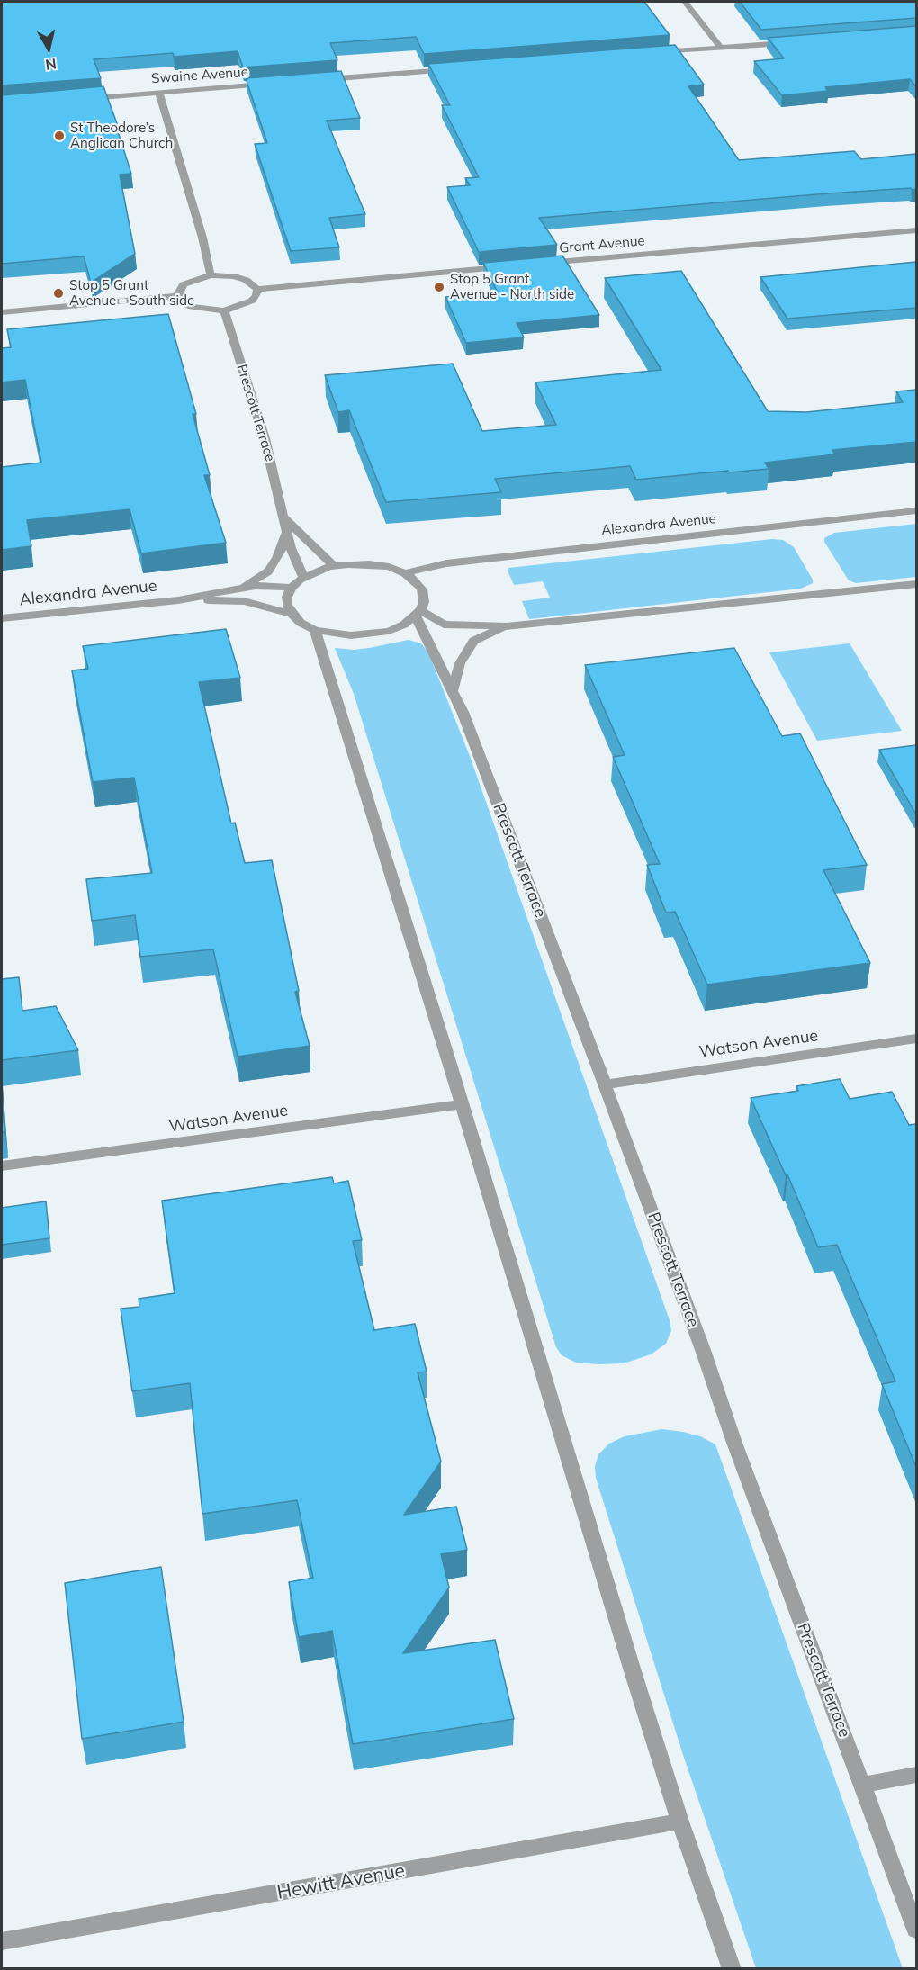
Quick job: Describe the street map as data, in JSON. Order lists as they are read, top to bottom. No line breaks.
{"streets":{"street":["Swaine Avenue","Grant Avenue","Prescott Terrace","Alexandra Avenue","Watson Avenue","Hewitt Avenue"]},"crossings":[["Prescott Terrace","Watson Avenue"]],"places":["St Theodore’s Anglican Church","Stop 5 Grant Avenue - North side","Stop 5 Grant Avenue - South side"],"north":"bottom"}
